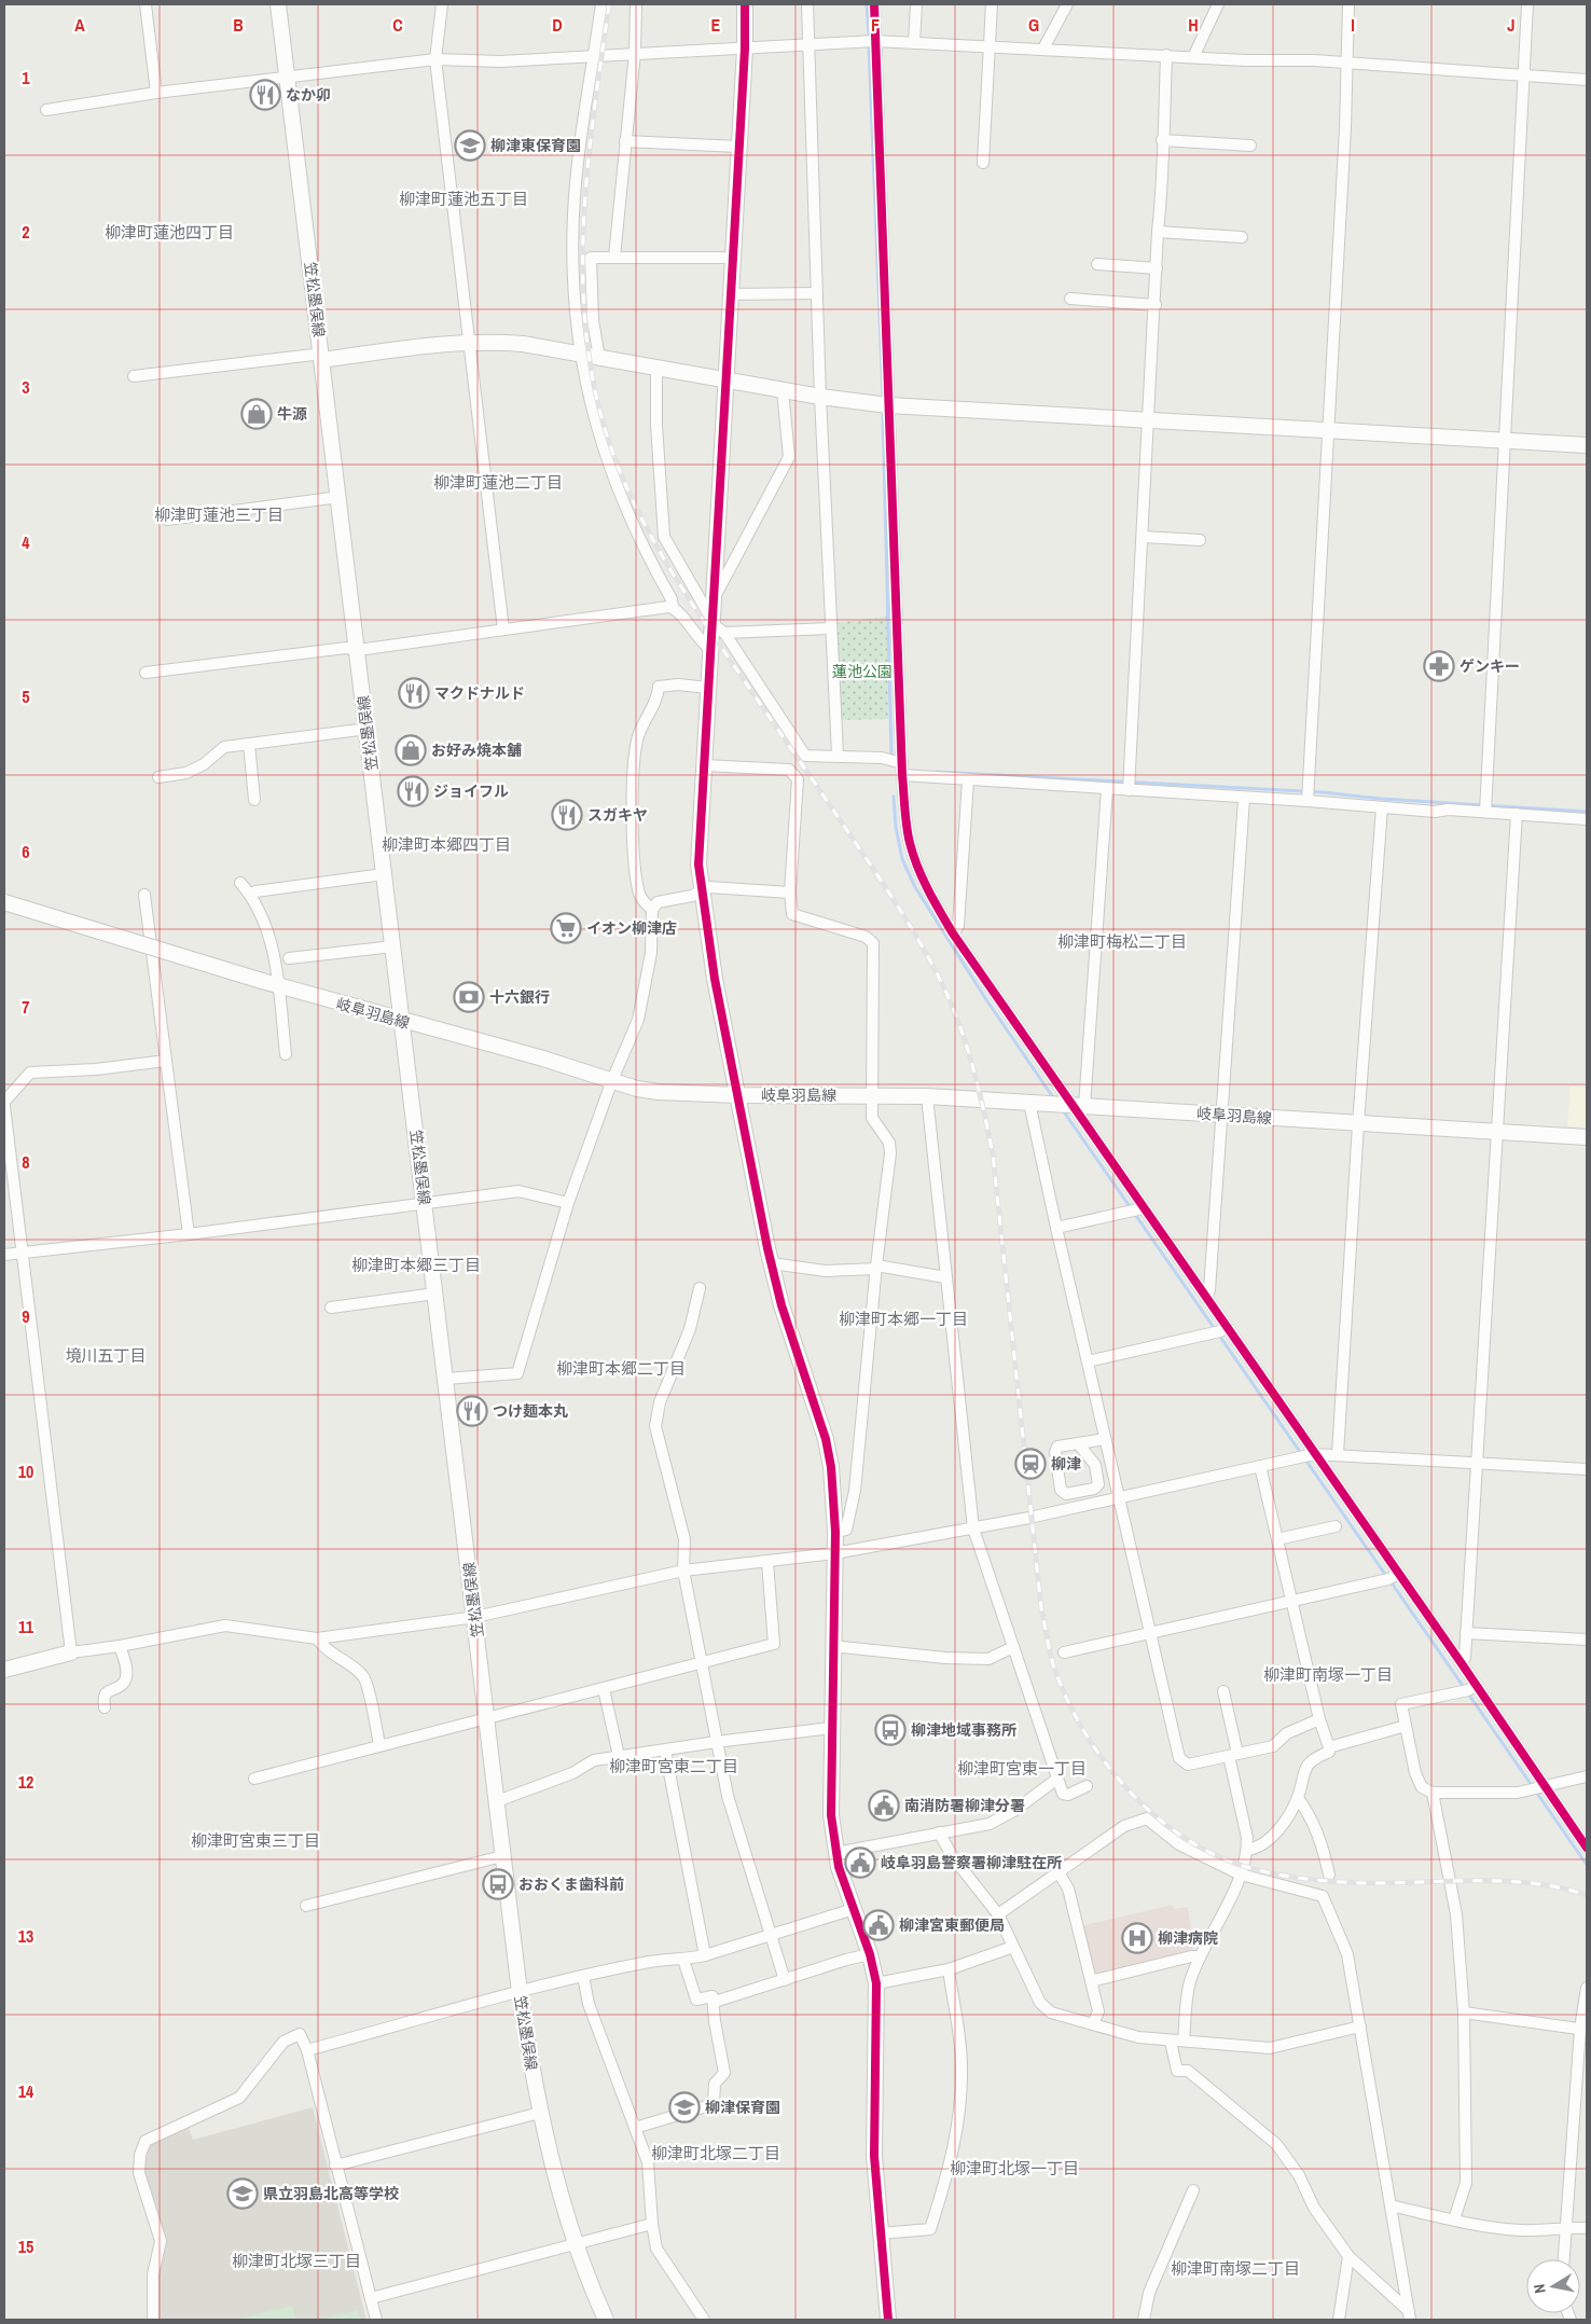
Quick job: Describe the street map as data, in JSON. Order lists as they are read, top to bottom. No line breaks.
{"streets":{"main road":["笠松墨俣線","岐阜羽島線"]},"crossings":[["笠松墨俣線","岐阜羽島線"]],"districts":["柳津町蓮池五丁目","柳津町蓮池四丁目","柳津町蓮池二丁目","柳津町蓮池三丁目","柳津町本郷四丁目","柳津町梅松二丁目","柳津町本郷三丁目","柳津町本郷一丁目","境川五丁目","柳津町本郷二丁目","柳津町南塚一丁目","柳津町宮東二丁目","柳津町宮東一丁目","柳津町宮東三丁目","柳津町北塚二丁目","柳津町北塚一丁目","柳津町北塚三丁目","柳津町南塚二丁目"],"parks":["蓮池公園"],"places":{"restaurant":["なか卯","マクドナルド","ジョイフル","スガキヤ","つけ麺本丸"],"school or university":["柳津東保育園","柳津保育園","県立羽島北高等学校"],"shop":["牛源","お好み焼本舗"],"pharmacy":["ゲンキー"],"supermarket":["イオン柳津店"],"bank":["十六銀行"],"station":["柳津"],"bus stop":["柳津地域事務所","おおくま歯科前"],"public building":["南消防署柳津分署","岐阜羽島警察署柳津駐在所","柳津宮東郵便局"],"hospital":["柳津病院"]},"north":"left","grid":{"columns":["A","B","C","D","E","F","G","H","I","J"],"rows":["1","2","3","4","5","6","7","8","9","10","11","12","13","14","15"]}}
